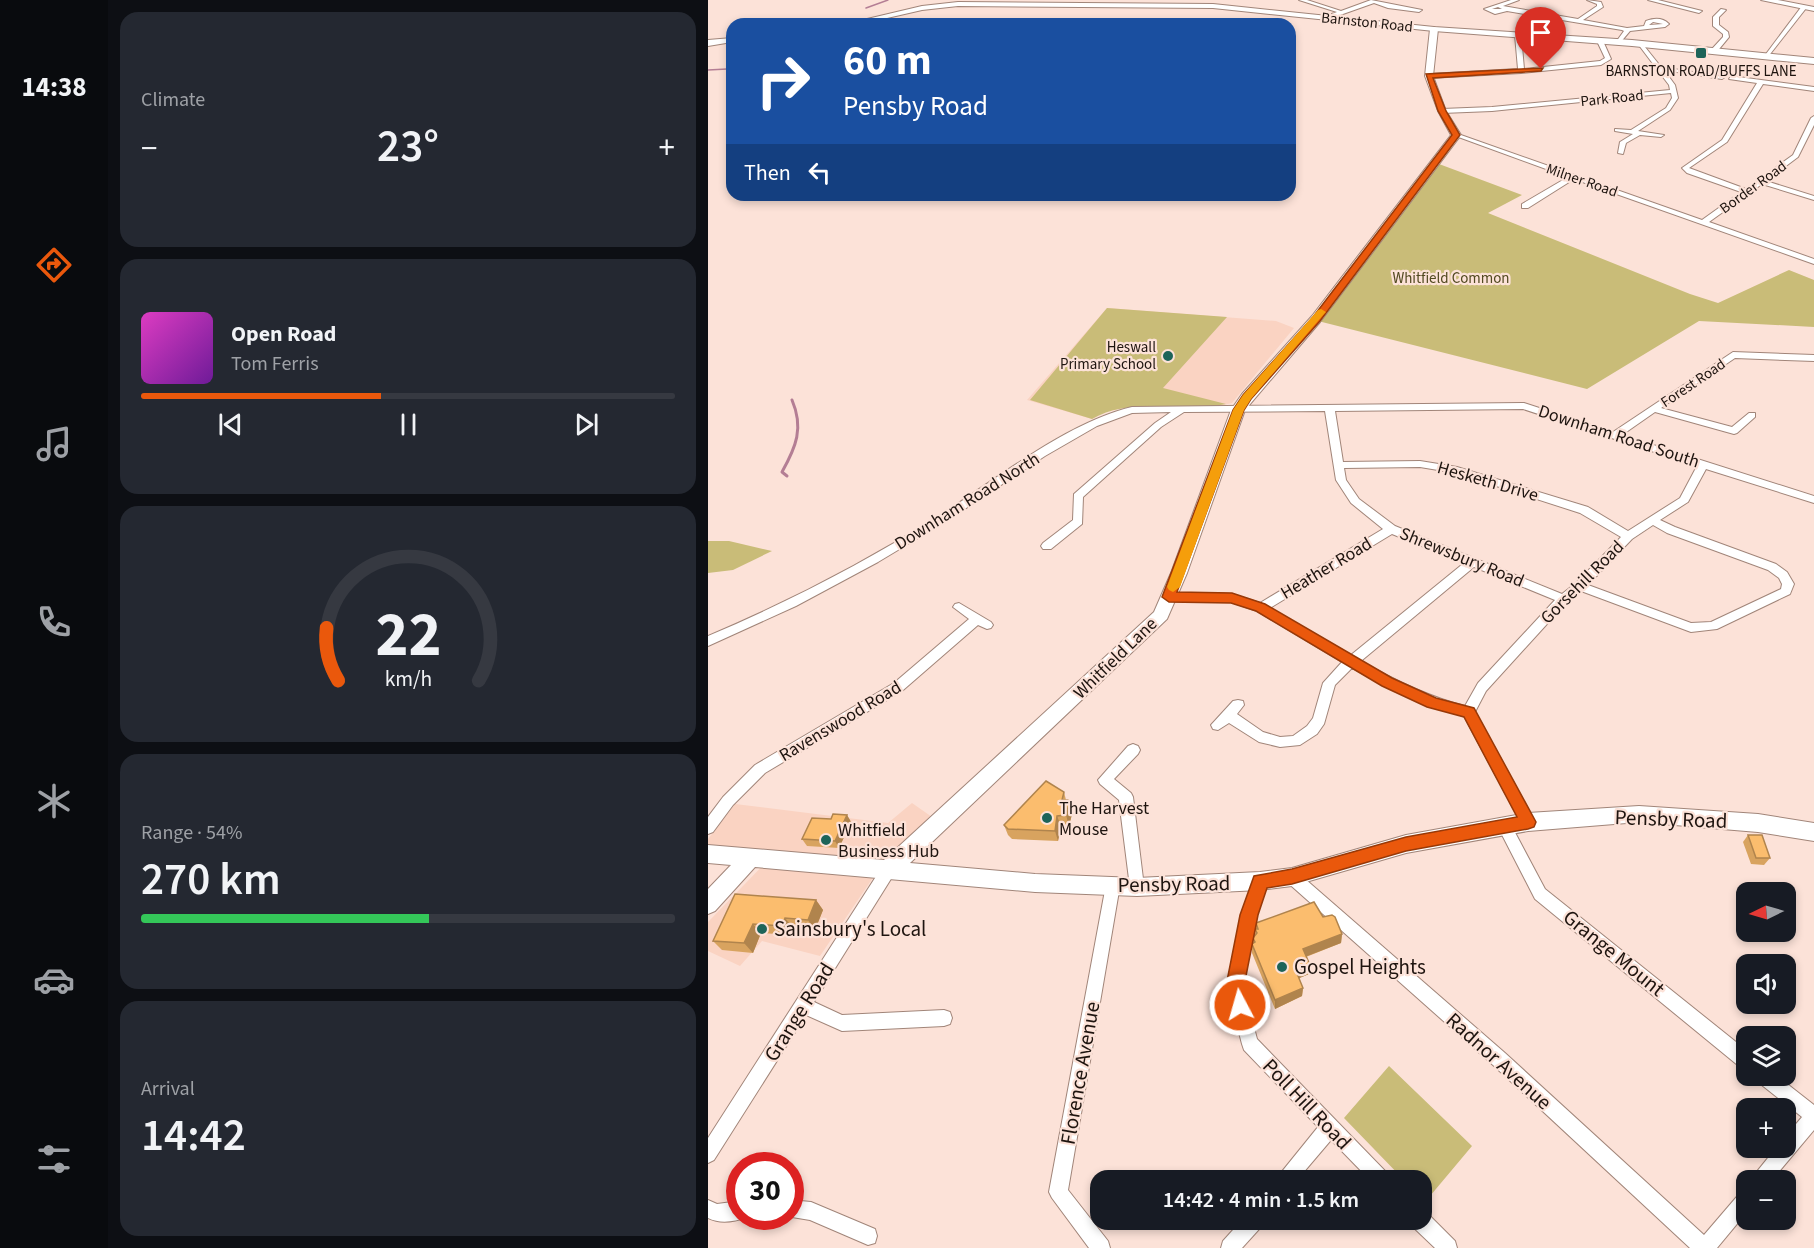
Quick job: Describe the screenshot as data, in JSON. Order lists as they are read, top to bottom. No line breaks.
{"streets":{"main road":["Barnston Road"],"street":["Park Road","Milner Road","Border Road","Forest Road","Downham Road South","Hesketh Drive","Downham Road North","Shrewsbury Road","Heather Road","Gorsehill Road","Whitfield Lane","Ravenswood Road","Pensby Road","Grange Mount","Grange Road","Radnor Avenue","Florence Avenue","Poll Hill Road"]},"crossings":[["Milner Road","Border Road"],["Milner Road","Whitfield Lane"],["Forest Road","Downham Road South"],["Downham Road South","Downham Road North"],["Downham Road South","Shrewsbury Road"],["Downham Road South","Gorsehill Road"],["Downham Road South","Whitfield Lane"],["Hesketh Drive","Shrewsbury Road"],["Hesketh Drive","Gorsehill Road"],["Downham Road North","Whitfield Lane"],["Shrewsbury Road","Heather Road"],["Shrewsbury Road","Gorsehill Road"],["Whitfield Lane","Pensby Road"],["Whitfield Lane","Grange Road"],["Pensby Road","Grange Mount"],["Pensby Road","Grange Road"],["Pensby Road","Radnor Avenue"],["Pensby Road","Florence Avenue"],["Pensby Road","Poll Hill Road"]],"parks":["Whitfield Common"],"places":{"transit":["BARNSTON ROAD/BUFFS LANE"],"other":["Heswall Primary School","The Harvest Mouse","Whitfield Business Hub","Sainsbury's Local","Gospel Heights"]},"north":"left","page":{"tabs":"14:38","tile":["Climate",["Range · 54%","270 km"],["Arrival","14:42"]],"turn":["60 m","Pensby Road"],"heat":["−","23°","+"],"then":"Then","song":["Open Road","Tom Ferris"],"map_buttons":["+","−"],"limit":"30","trip":"14:42 · 4 min · 1.5 km","gauge":["22","km/h"]}}
